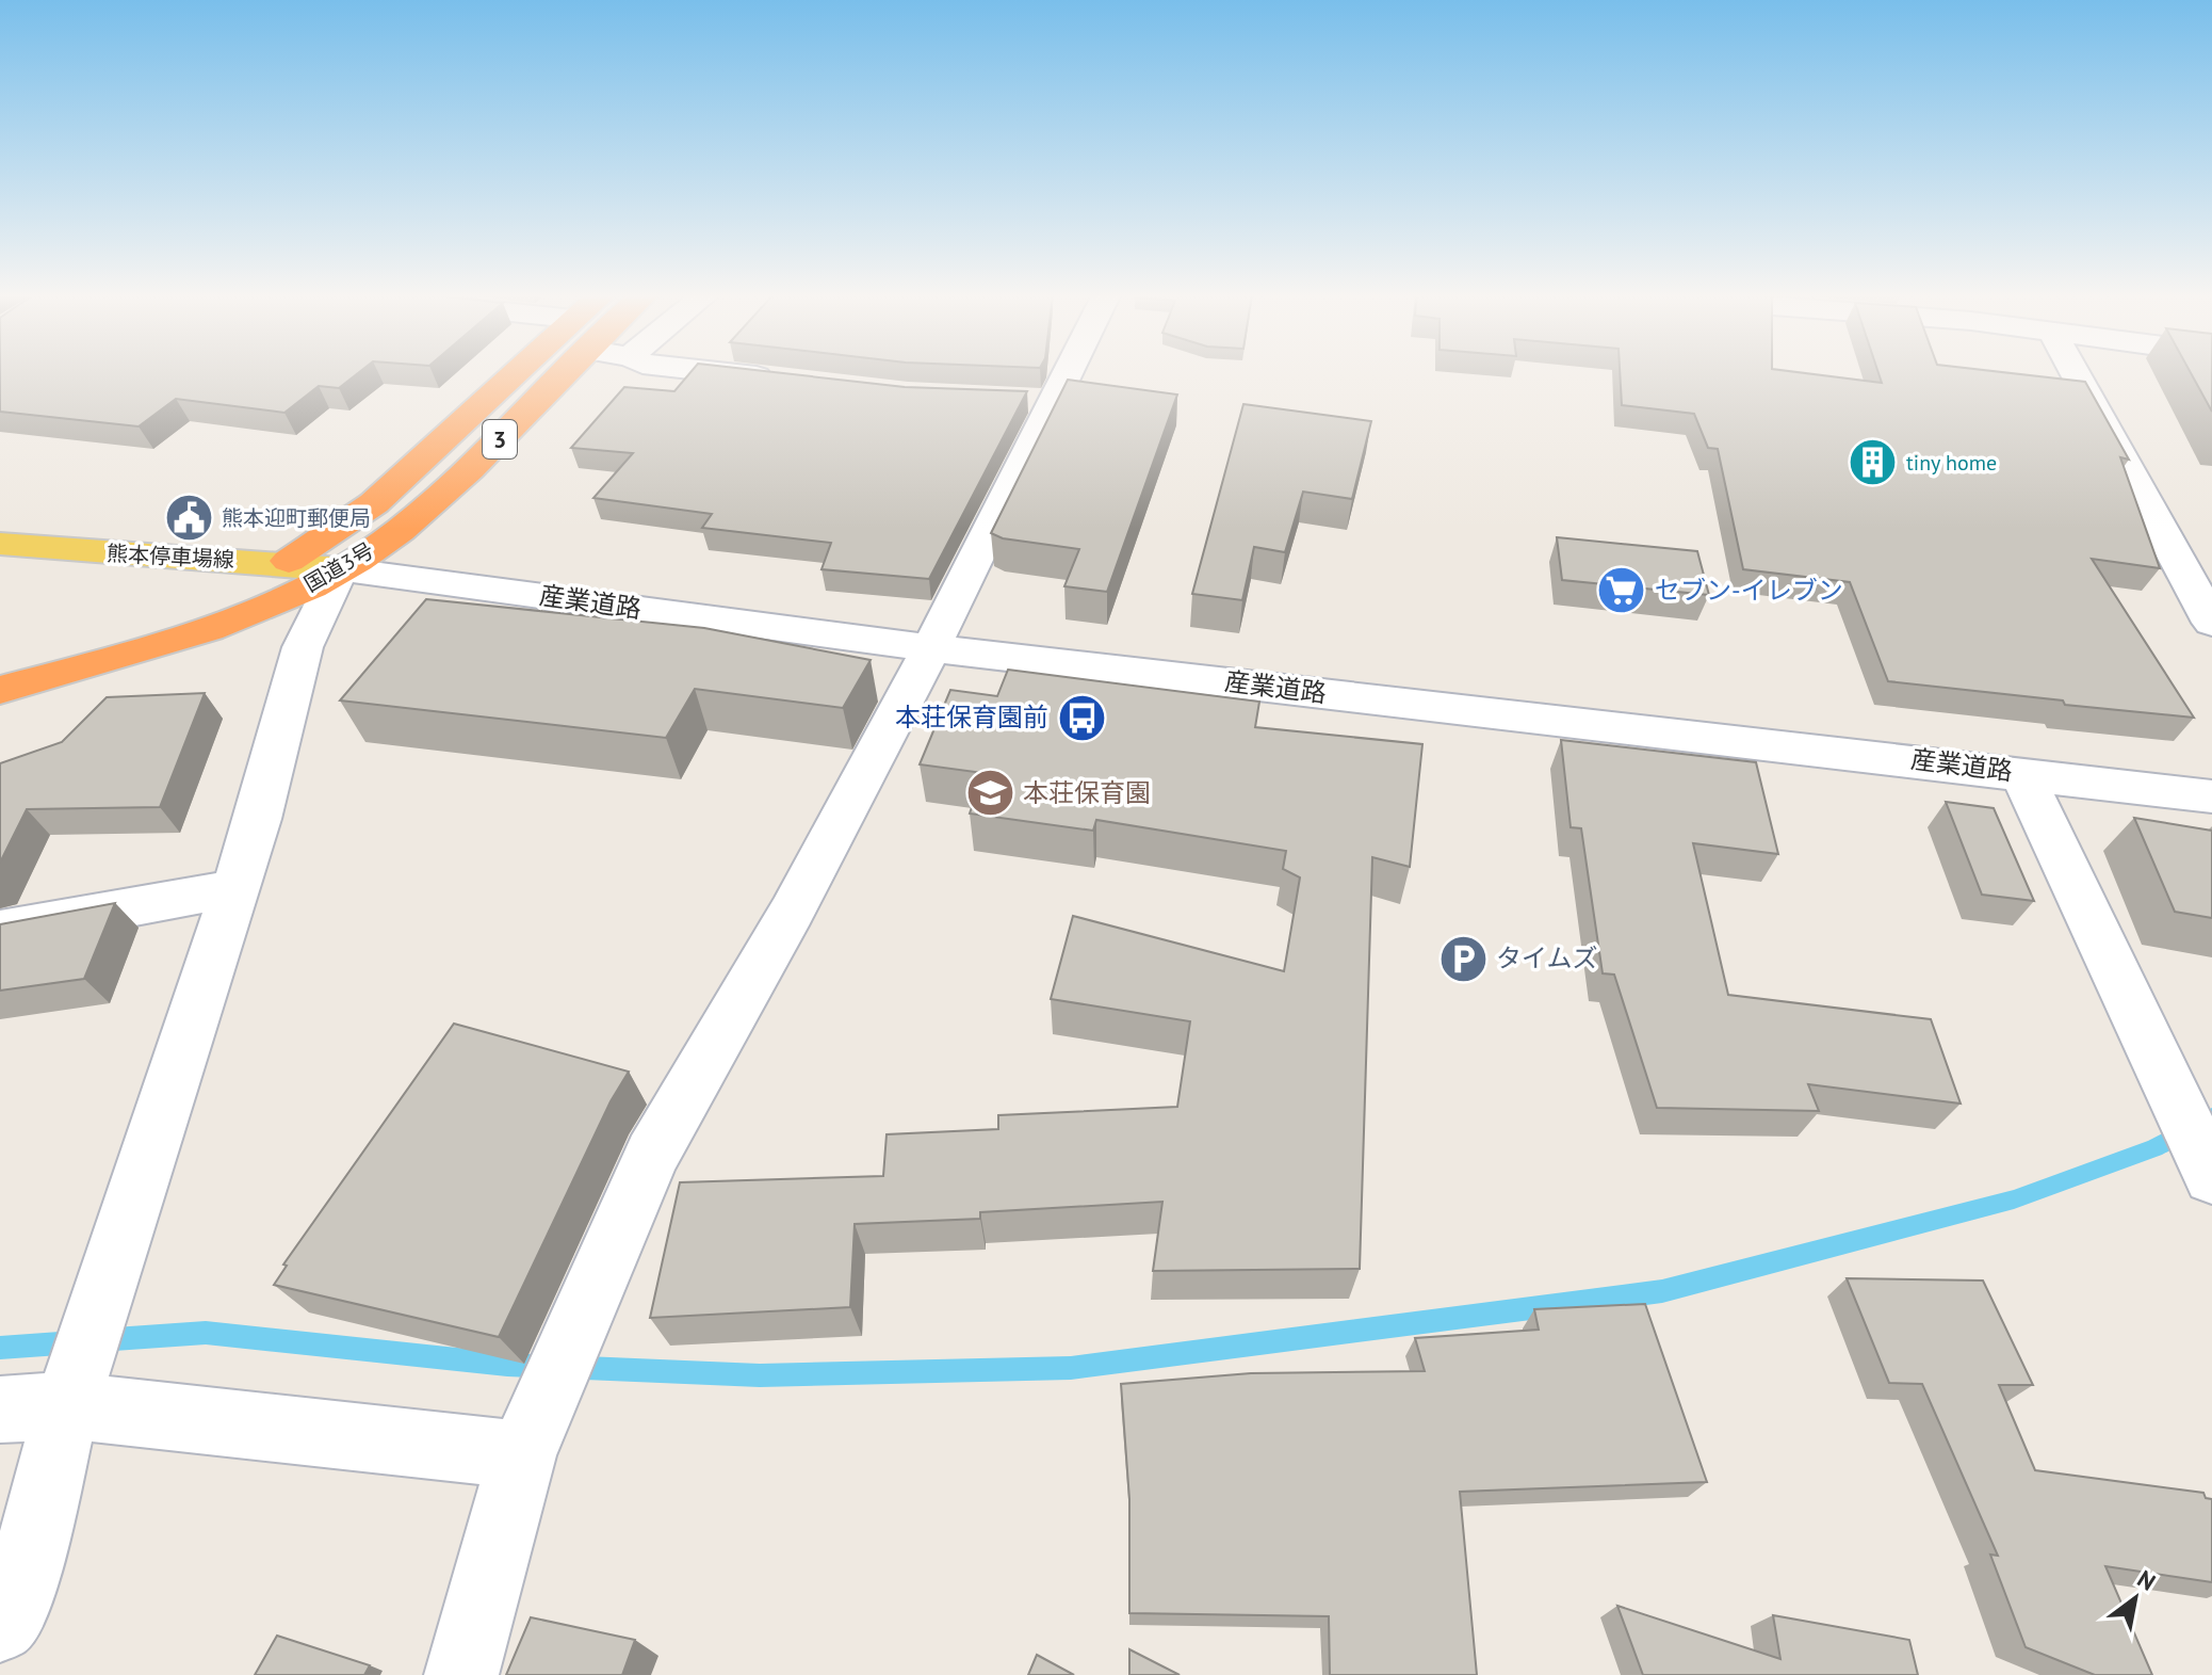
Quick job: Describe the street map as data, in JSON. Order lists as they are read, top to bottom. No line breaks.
{"streets":{"highway":["3","国道3号"],"main road":["熊本停車場線"],"street":["産業道路"]},"crossings":[["熊本停車場線","国道3号"],["熊本停車場線","産業道路"],["国道3号","産業道路"]],"places":{"building":["tiny home"],"public building":["熊本迎町郵便局"],"supermarket":["セブン-イレブン"],"bus stop":["本荘保育園前"],"school or university":["本荘保育園"],"parking":["タイムズ"]},"north":"top right"}
